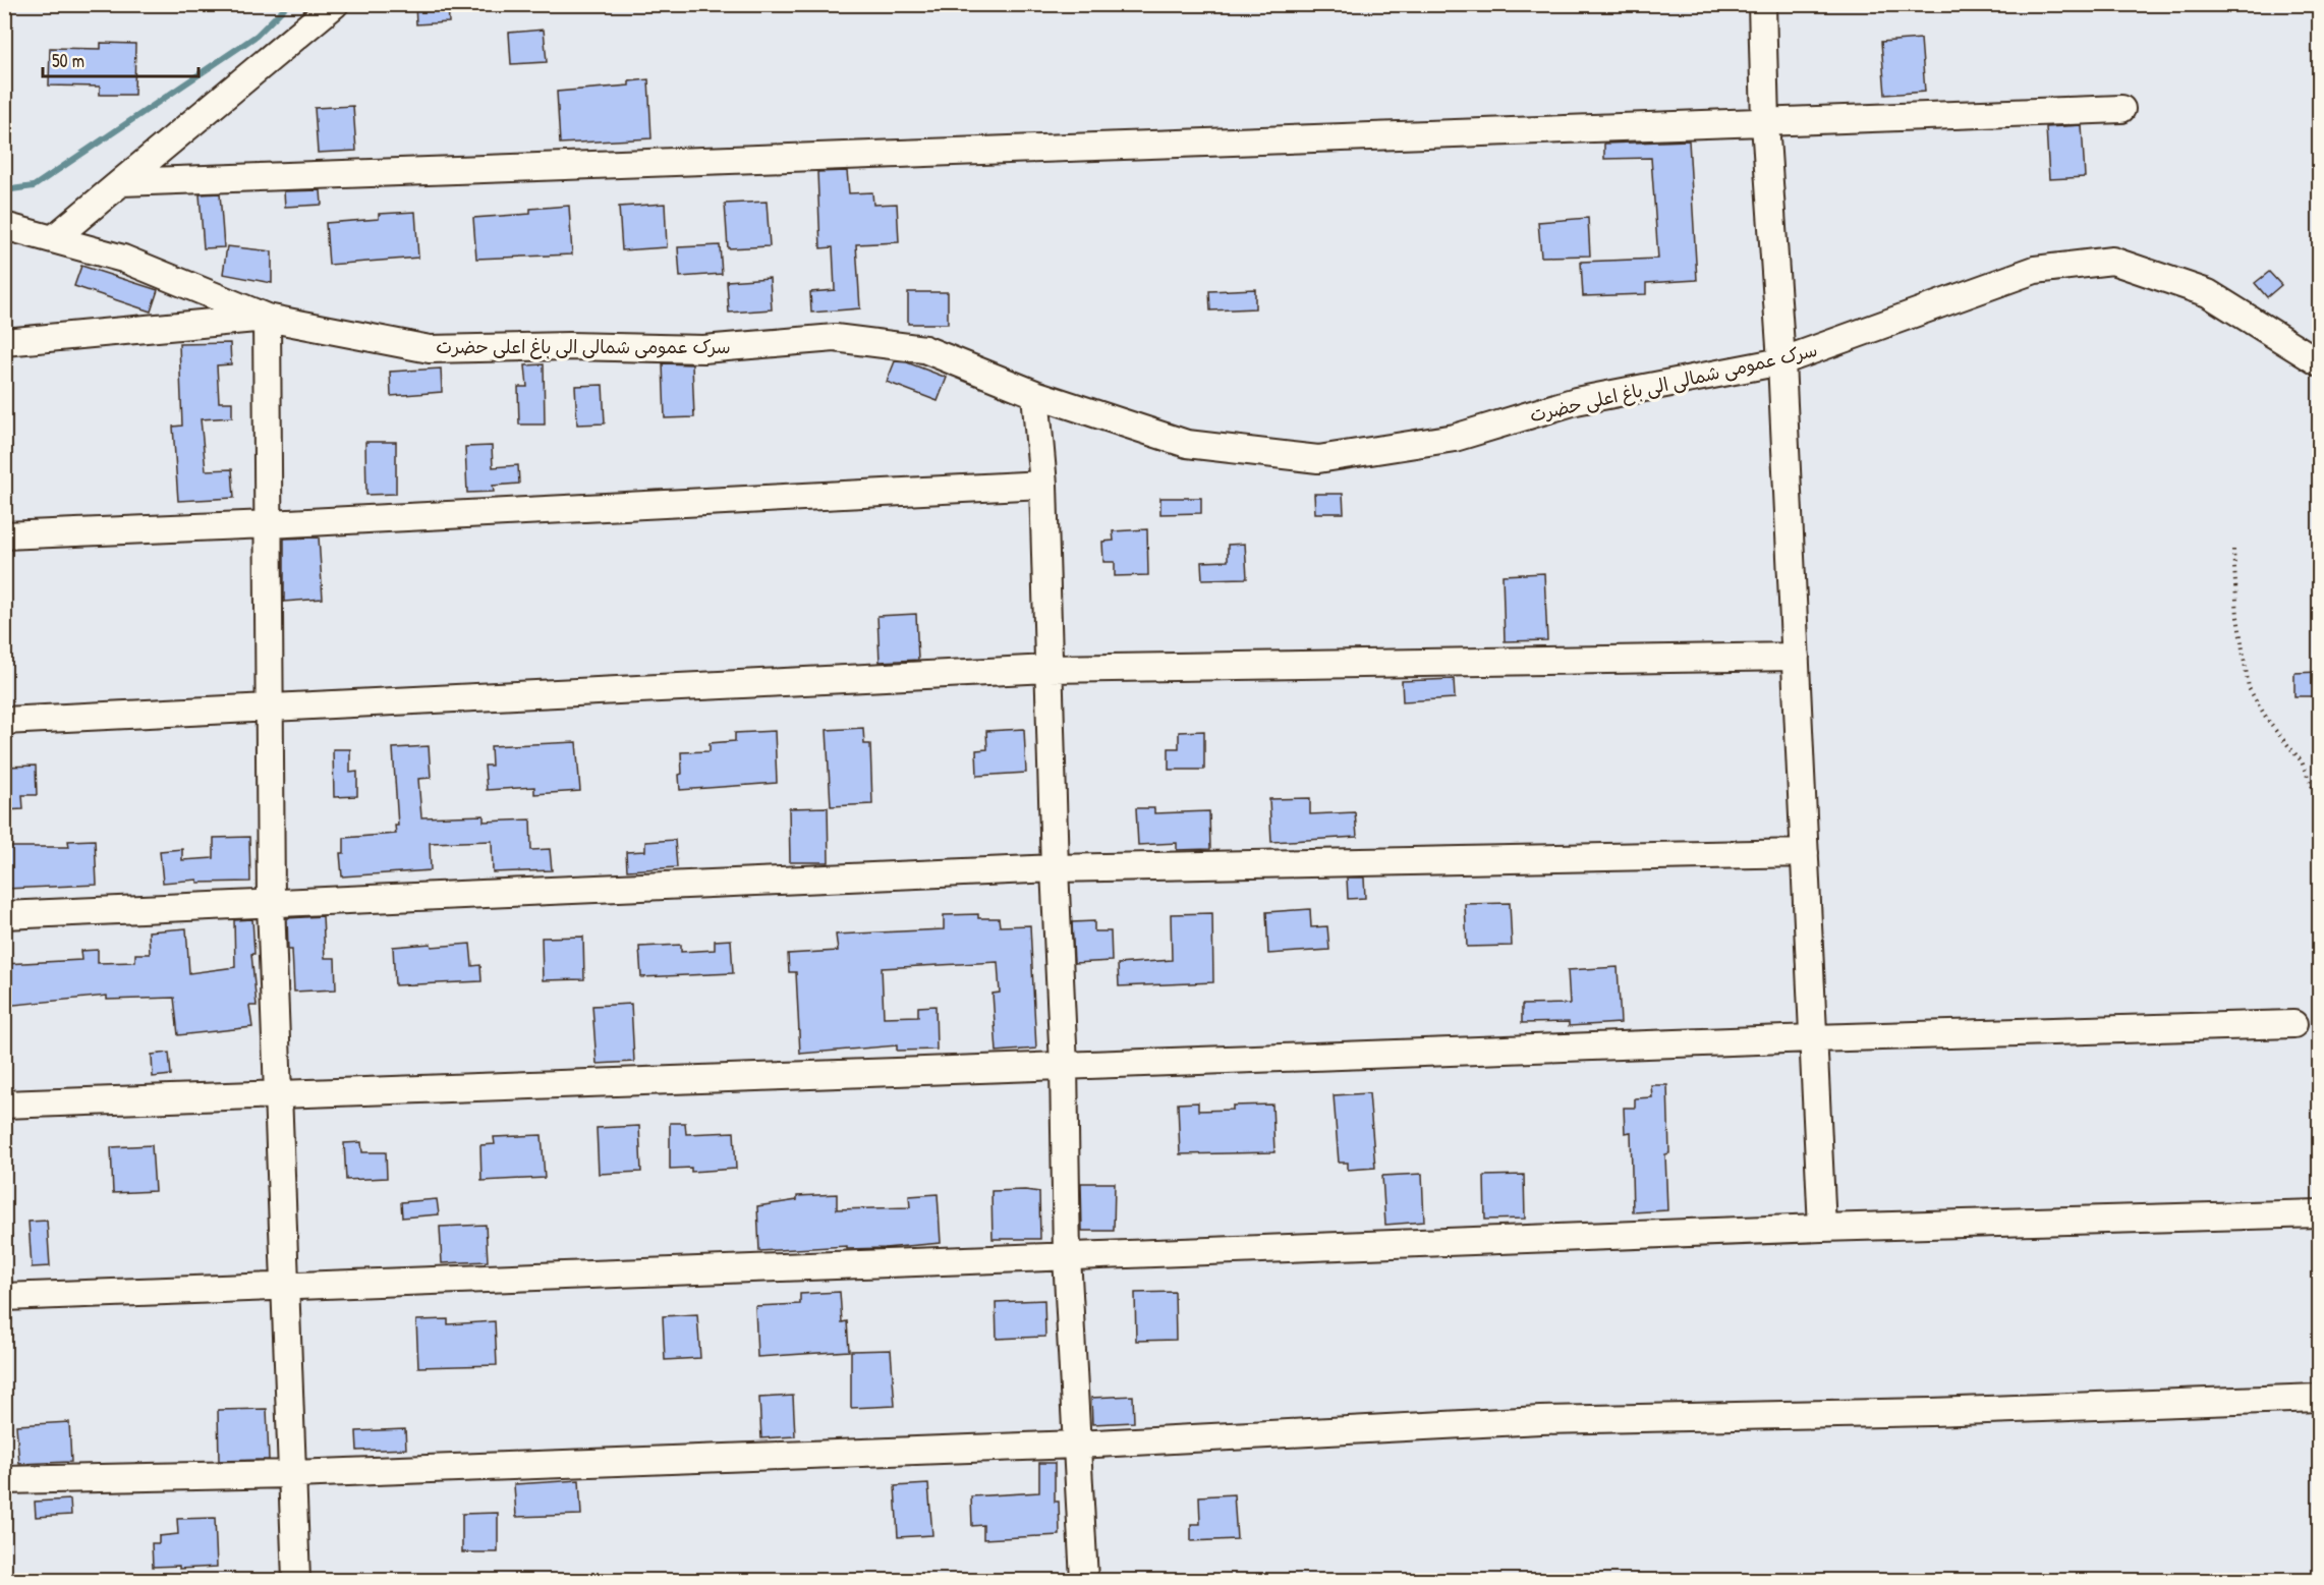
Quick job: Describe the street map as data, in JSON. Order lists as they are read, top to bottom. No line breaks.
{"streets":{"street":["سرک عمومی شمالی الی باغ اعلی حضرت"]},"scale_bar":"50 m"}
